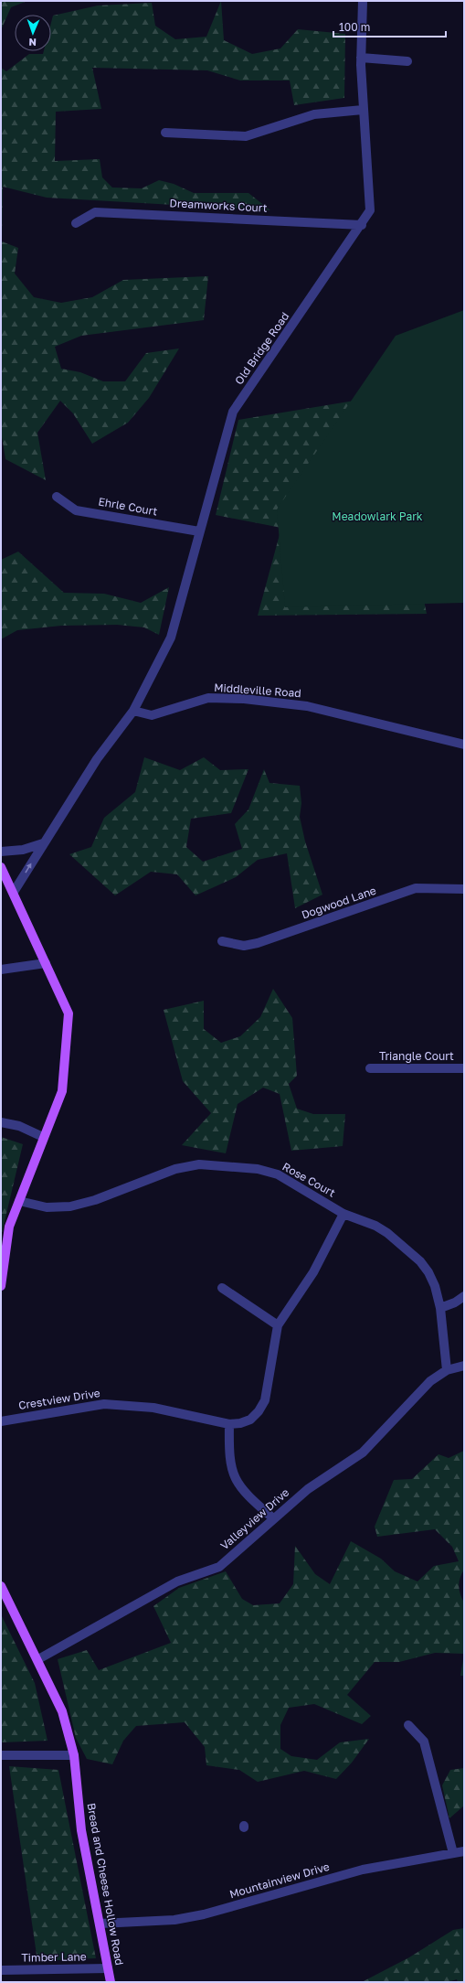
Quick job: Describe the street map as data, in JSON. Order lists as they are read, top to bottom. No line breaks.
{"streets":{"main road":["Bread and Cheese Hollow Road"],"street":["Dreamworks Court","Old Bridge Road","Ehrle Court","Middleville Road","Dogwood Lane","Triangle Court","Rose Court","Crestview Drive","Valleyview Drive","Mountainview Drive","Timber Lane"]},"crossings":[["Dreamworks Court","Old Bridge Road"],["Old Bridge Road","Ehrle Court"],["Old Bridge Road","Middleville Road"],["Rose Court","Valleyview Drive"],["Valleyview Drive","Bread and Cheese Hollow Road"],["Mountainview Drive","Bread and Cheese Hollow Road"],["Bread and Cheese Hollow Road","Timber Lane"]],"parks":["Meadowlark Park"],"scale_bar":"100 m","north":"bottom"}
